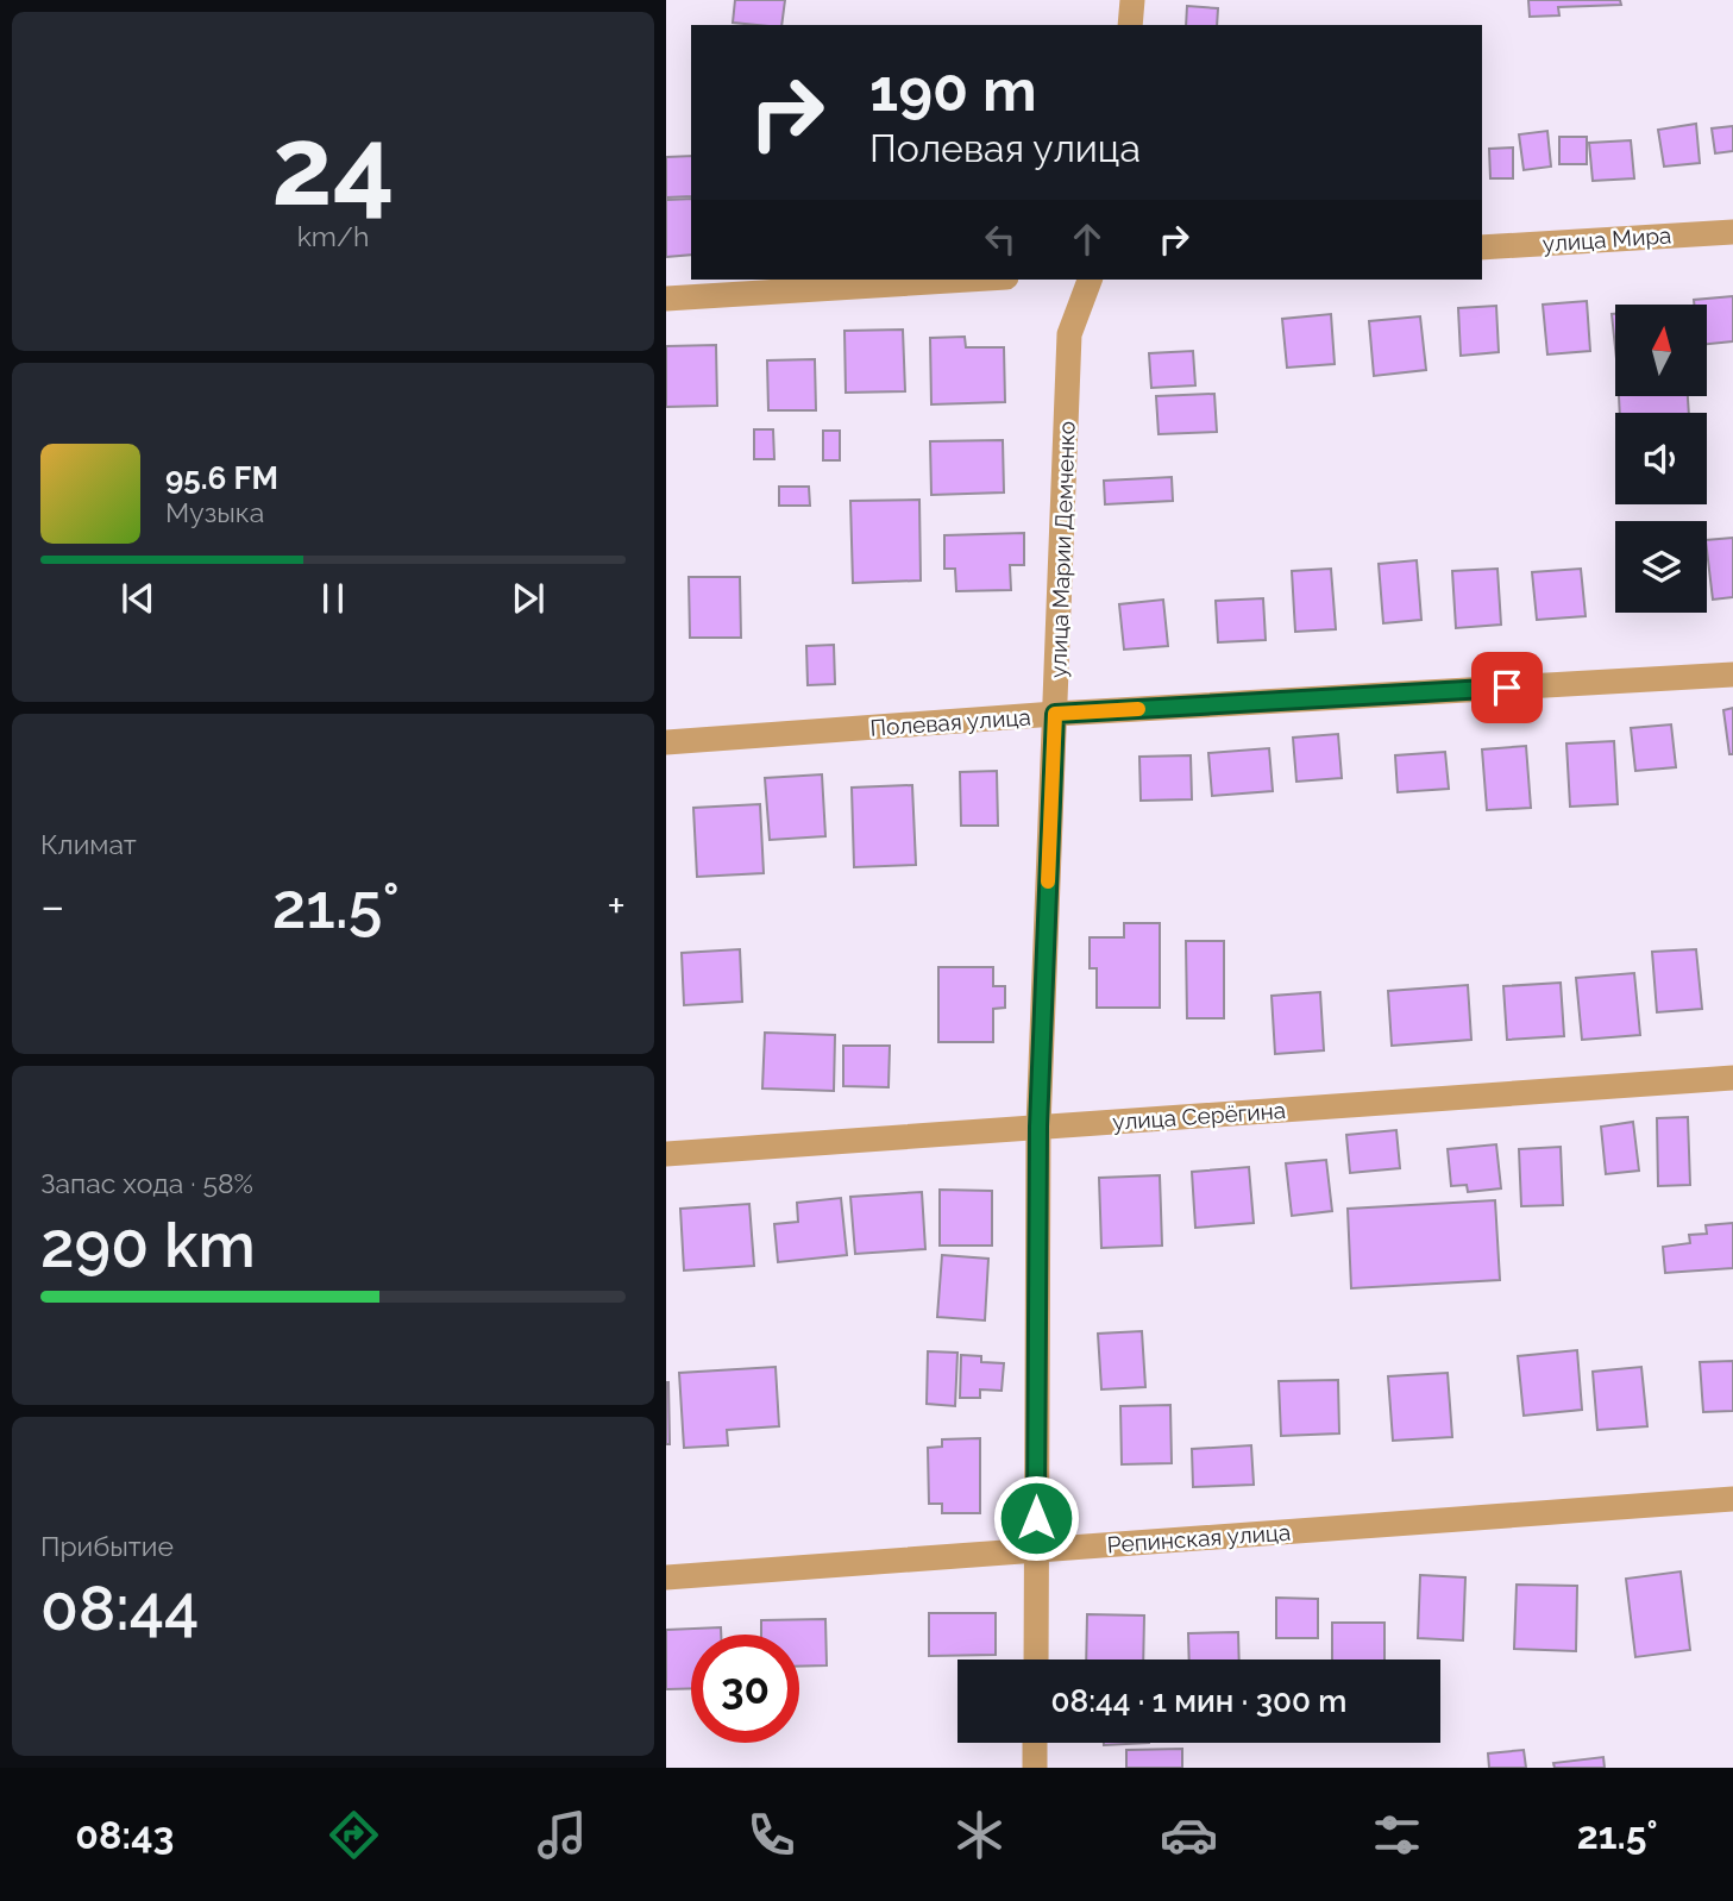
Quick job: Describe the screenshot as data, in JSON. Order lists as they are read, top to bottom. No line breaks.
{"streets":{"street":["улица Мира","улица Марии Демченко","Полевая улица","улица Серёгина","Репинская улица"]},"crossings":[["улица Марии Демченко","Полевая улица"],["улица Марии Демченко","улица Серёгина"],["улица Марии Демченко","Репинская улица"]],"north":"top","page":{"tile":[["24","km/h"],"Климат",["Запас хода · 58%","290 km"],["Прибытие","08:44"]],"turn":["190 m","Полевая улица"],"song":["95.6 FM","Музыка"],"heat":["−","21.5°","+"],"limit":"30","trip":"08:44 · 1 мин · 300 m","tabs":["08:43","21.5°"]}}
